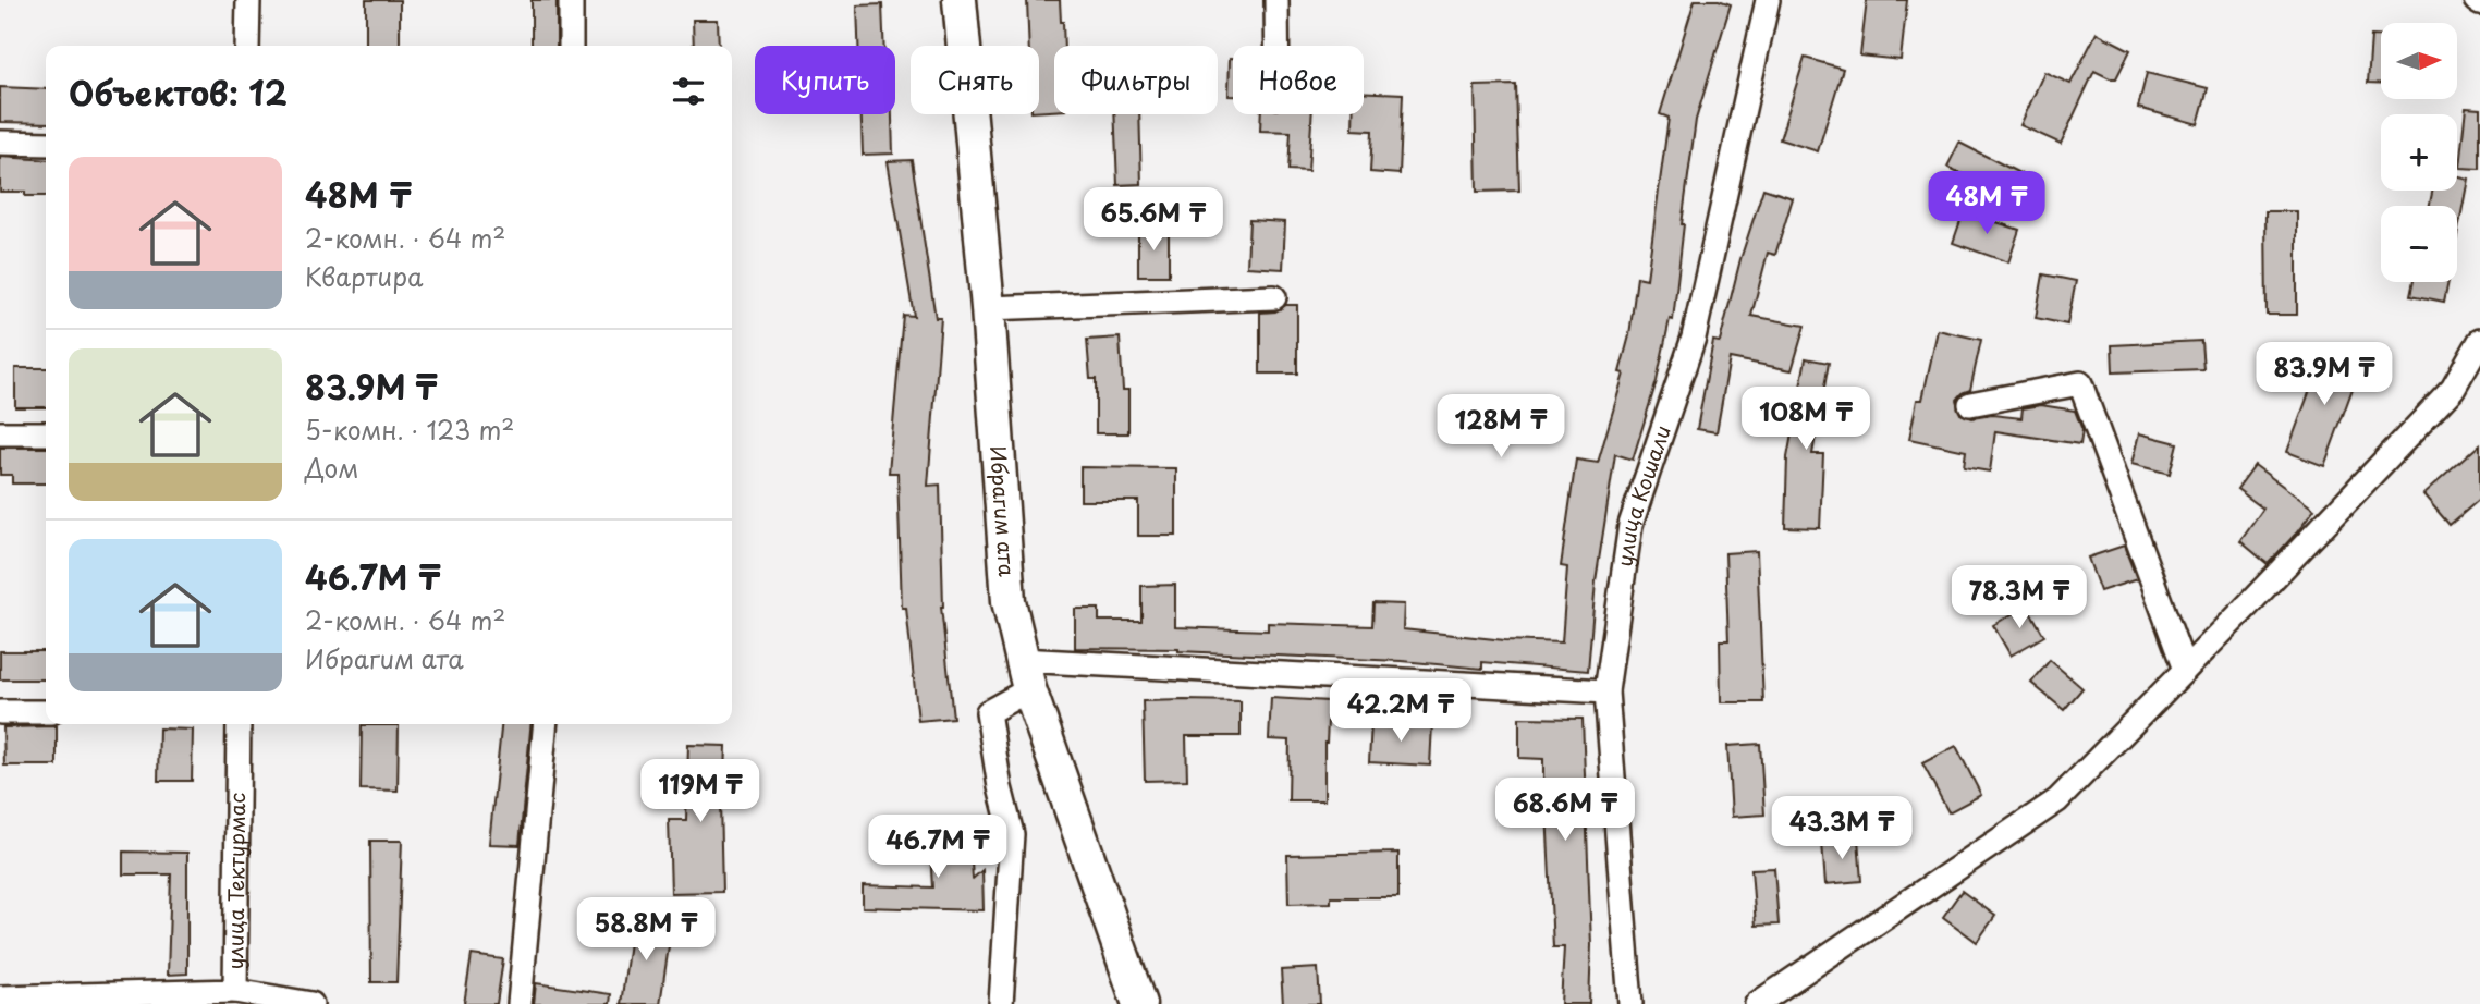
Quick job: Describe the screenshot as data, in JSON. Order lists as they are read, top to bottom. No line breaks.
{"streets":{"street":["улица Кошали","Ибрагим ата","улица Тектурмас"]},"north":"right","page":{"map_buttons":["+","−"],"chip":["Купить","Снять","Фильтры","Новое"],"heading":"Объектов: 12","list":[{"name":"48M ₸","note":"2-комн. · 64 m² · Квартира"},{"name":"83.9M ₸","note":"5-комн. · 123 m² · Дом"},{"name":"46.7M ₸","note":"2-комн. · 64 m² · Ибрагим ата"}],"price":["48M ₸","65.6M ₸","83.9M ₸","108M ₸","128M ₸","78.3M ₸","42.2M ₸","119M ₸","68.6M ₸","43.3M ₸","46.7M ₸","58.8M ₸"]}}
